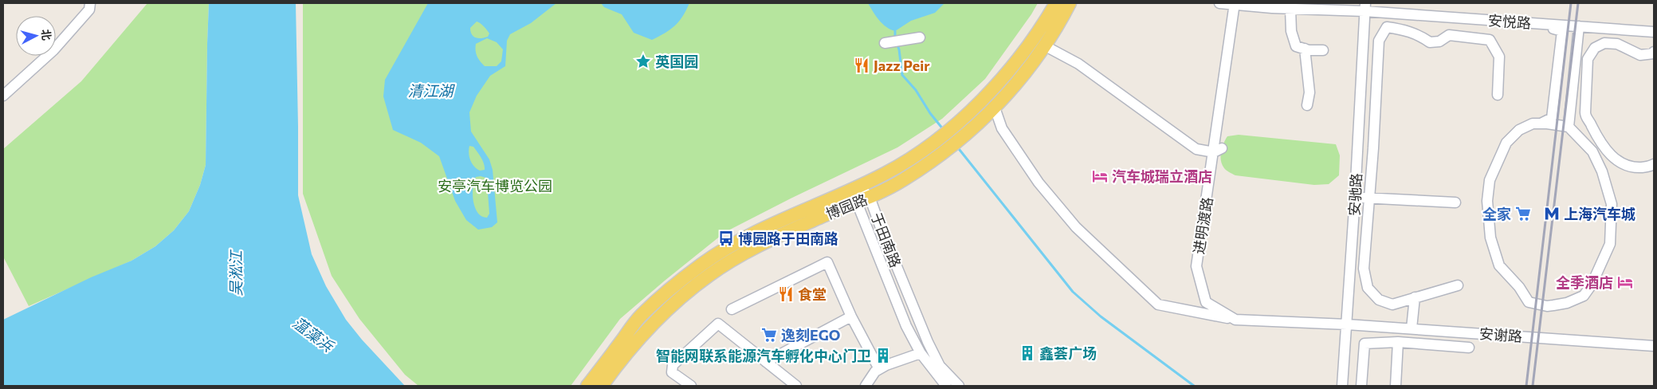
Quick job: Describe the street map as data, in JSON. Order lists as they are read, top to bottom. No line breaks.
{"streets":{"main road":["博园路"],"street":["安悦路","安驰路","进明渡路","于田南路","安谢路"]},"crossings":[["安悦路","安驰路"],["安悦路","进明渡路"],["安驰路","进明渡路"],["安驰路","安谢路"],["博园路","于田南路"],["进明渡路","安谢路"]],"water":["清江湖","吴淞江","蕰藻浜"],"parks":["安亭汽车博览公园"],"places":{"place":["英国园"],"restaurant":["Jazz Peir","食堂"],"hotel":["汽车城瑞立酒店","全季酒店"],"supermarket":["全家","逸刻EGO"],"metro station":["上海汽车城"],"bus stop":["博园路于田南路"],"building":["鑫荟广场","智能网联系能源汽车孵化中心门卫"]},"north":"right"}
